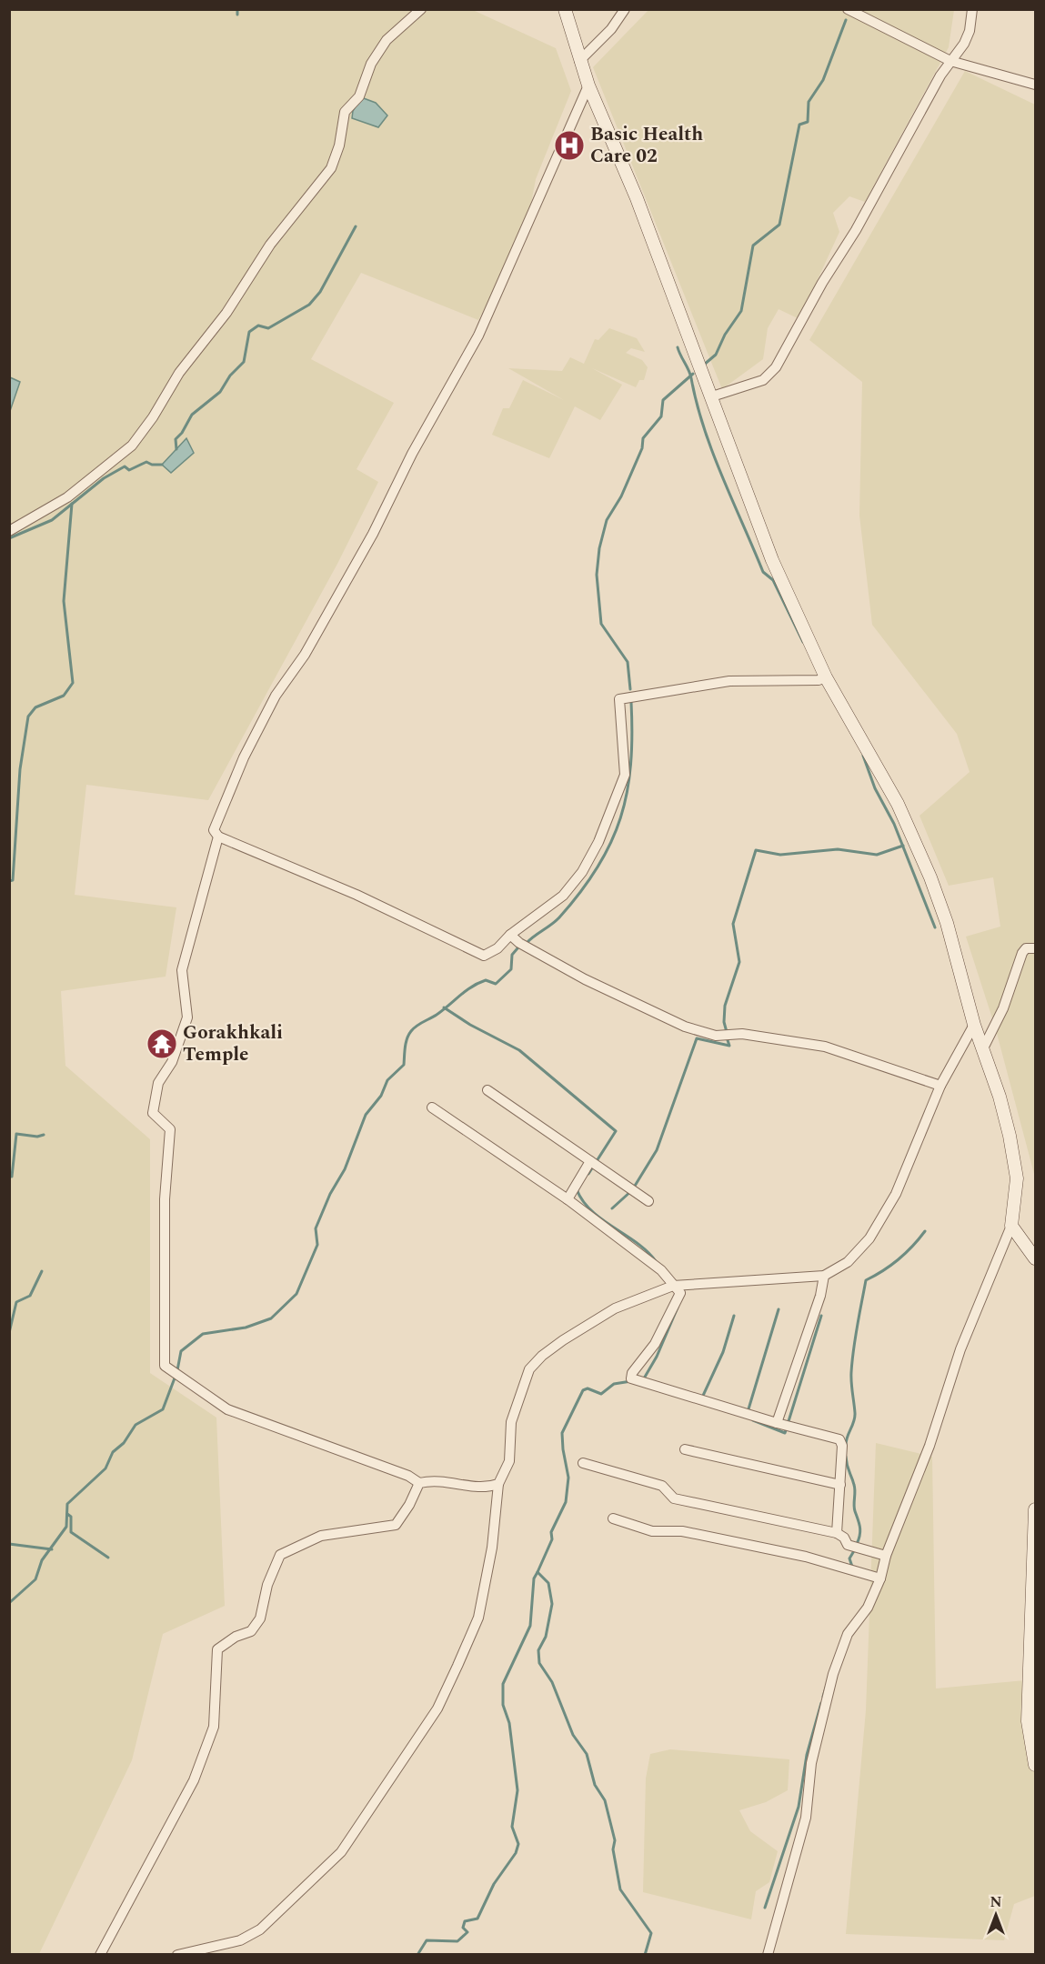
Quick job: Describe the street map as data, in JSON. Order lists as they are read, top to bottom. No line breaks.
{"places":{"hospital":["Basic Health Care 02"],"temple":["Gorakhkali Temple"]},"north":"top"}
